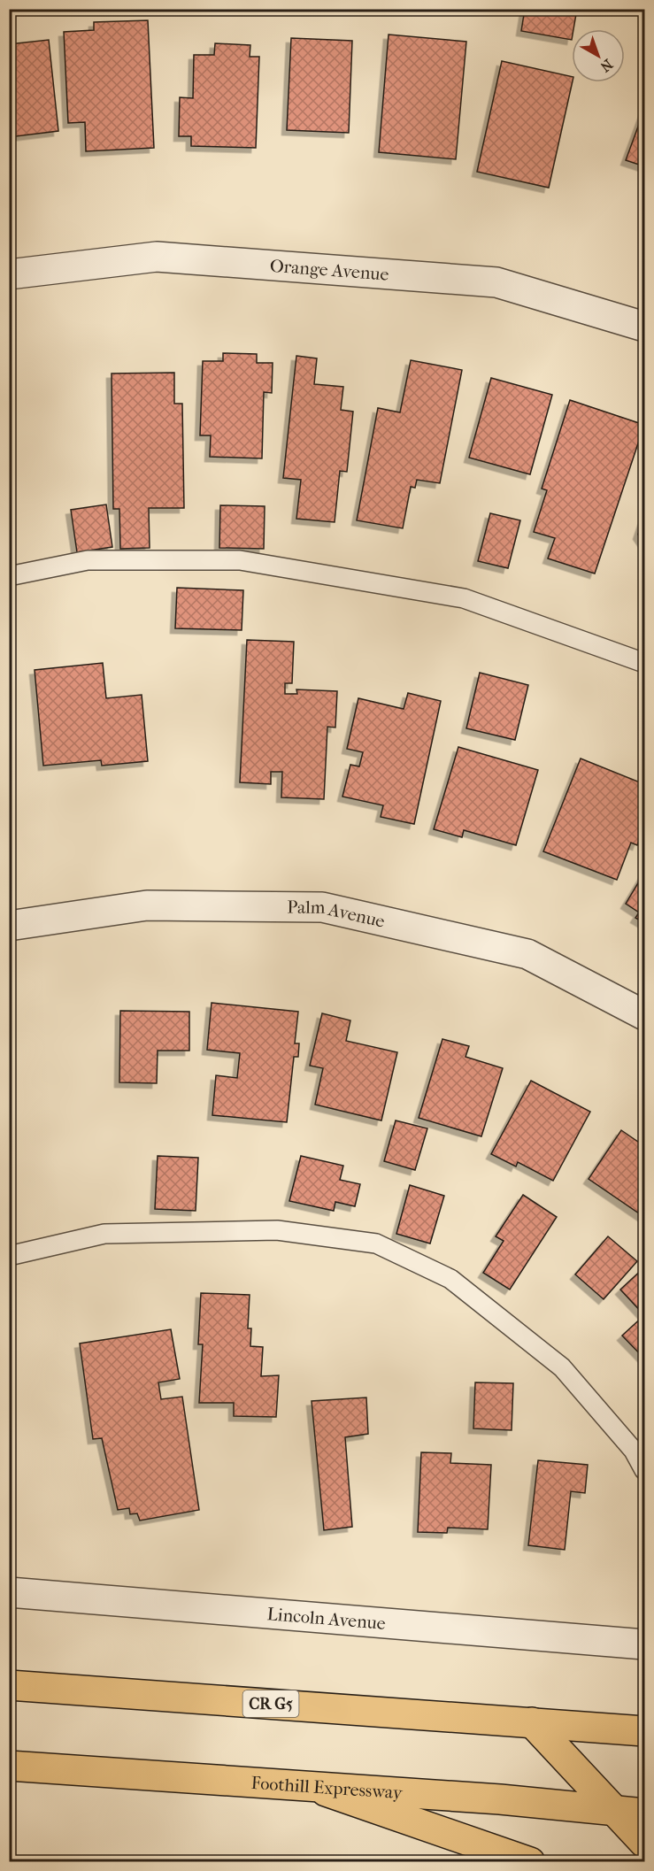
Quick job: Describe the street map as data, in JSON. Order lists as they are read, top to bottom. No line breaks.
{"streets":{"main road":["CR G5","Foothill Expressway"],"street":["Orange Avenue","Palm Avenue","Lincoln Avenue"]},"north":"bottom right"}
